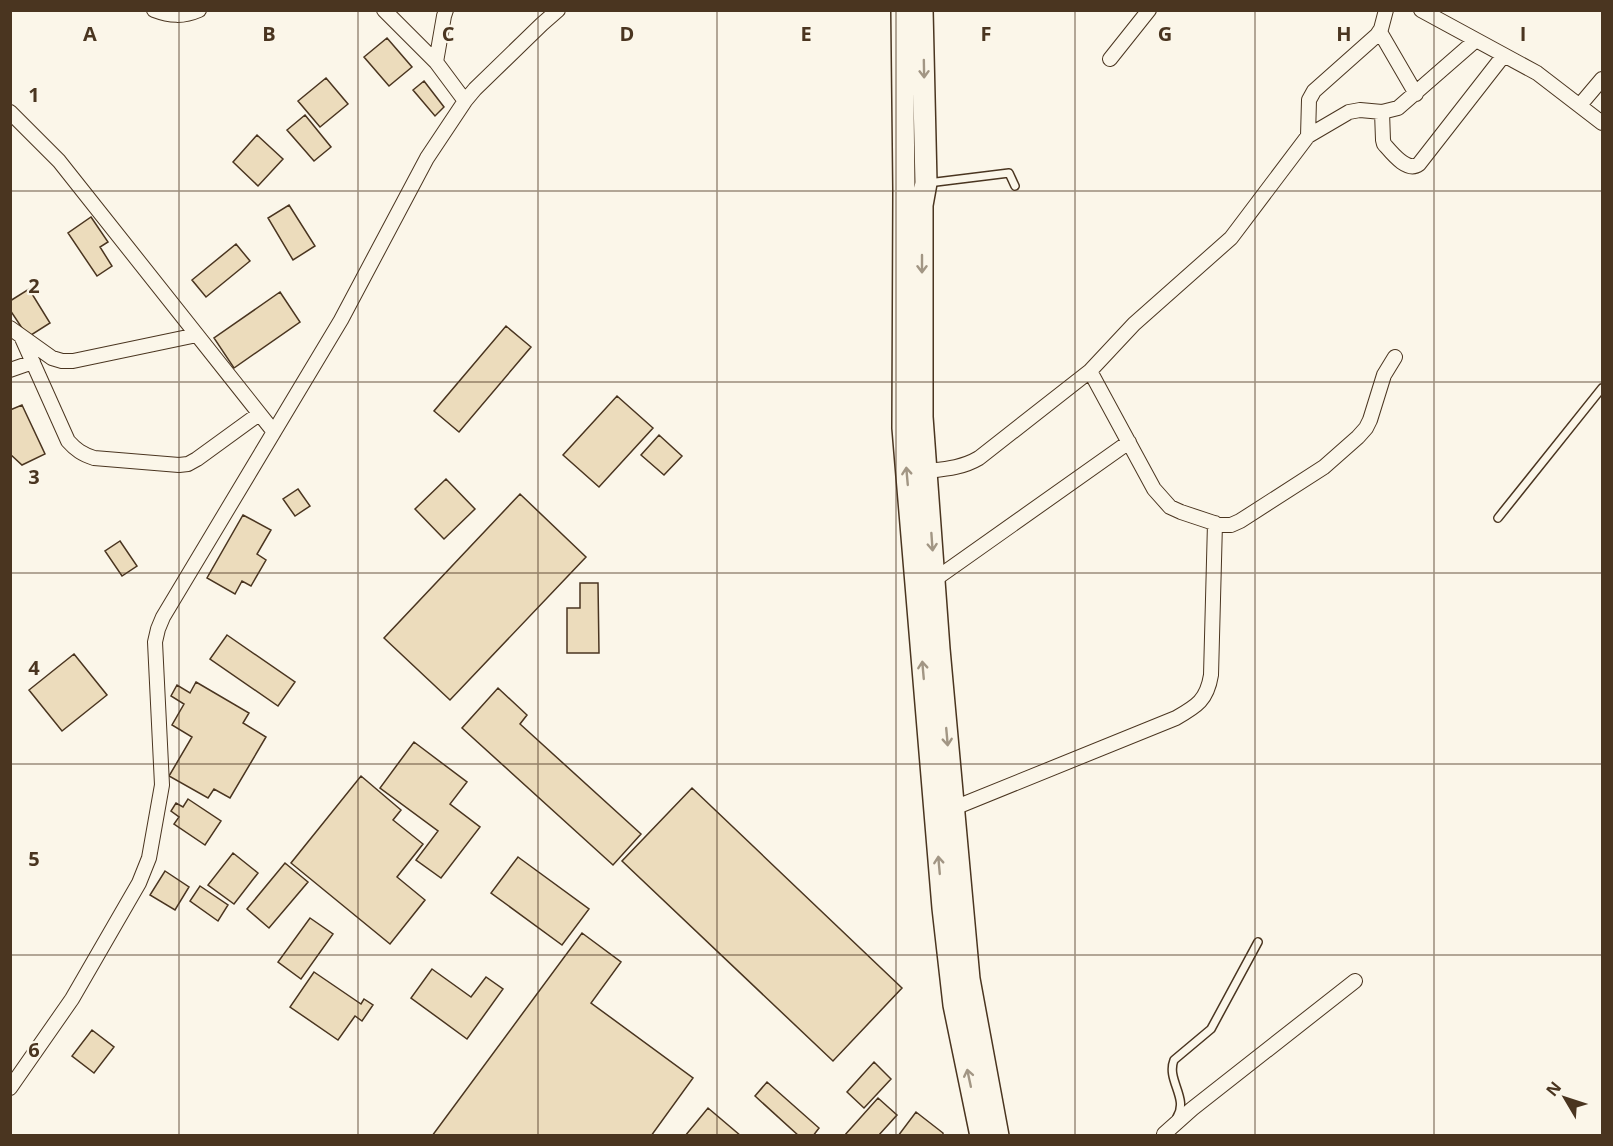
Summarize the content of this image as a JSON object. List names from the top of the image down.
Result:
{
  "north": "top left",
  "grid": {
    "columns": [
      "A",
      "B",
      "C",
      "D",
      "E",
      "F",
      "G",
      "H",
      "I"
    ],
    "rows": [
      "1",
      "2",
      "3",
      "4",
      "5",
      "6"
    ]
  }
}
